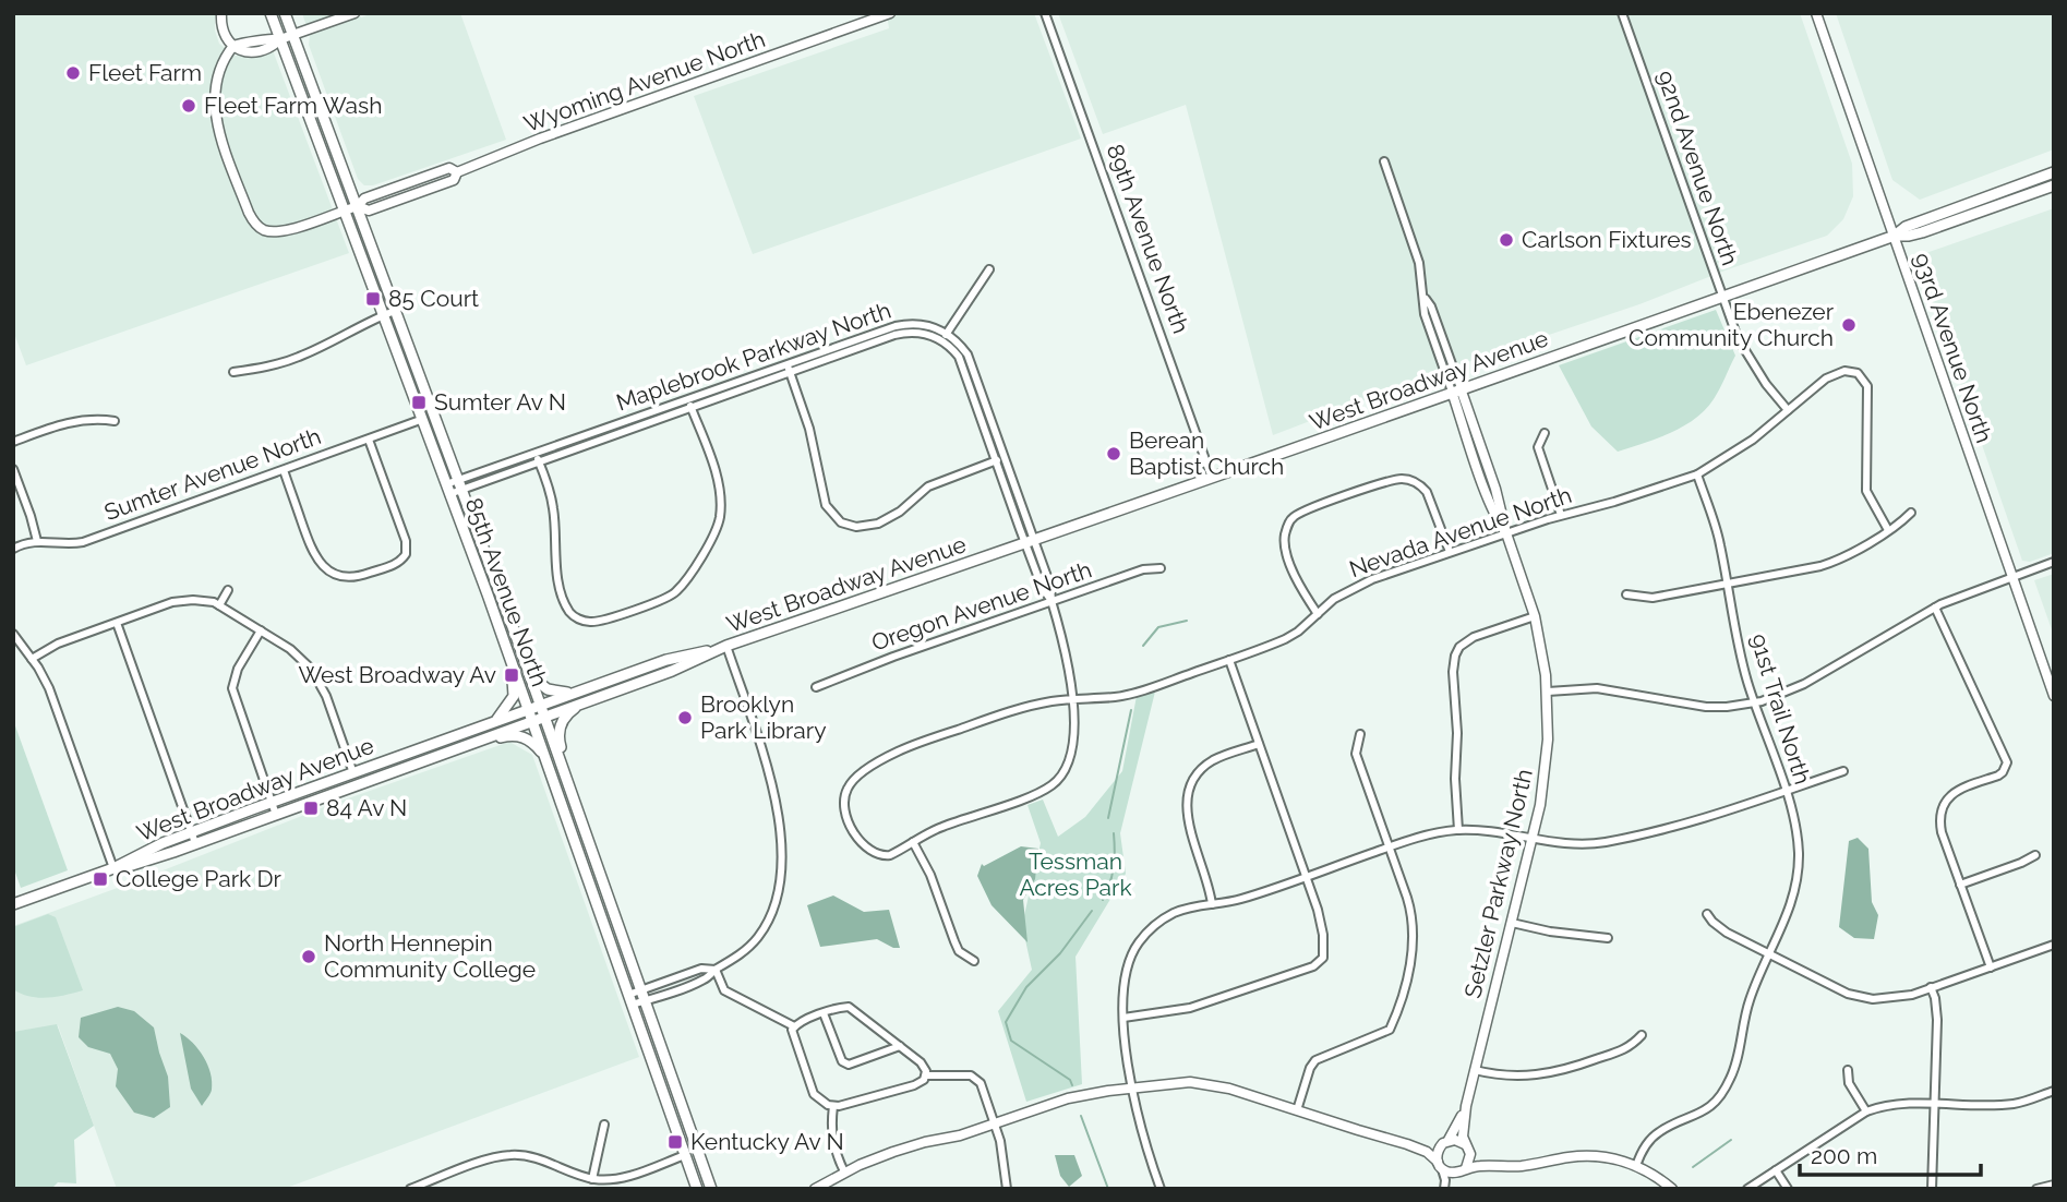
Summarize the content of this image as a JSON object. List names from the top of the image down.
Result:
{
  "streets": {
    "main road": ["West Broadway Avenue", "85th Avenue North"],
    "street": [
      "Wyoming Avenue North",
      "92nd Avenue North",
      "89th Avenue North",
      "93rd Avenue North",
      "Maplebrook Parkway North",
      "Sumter Avenue North",
      "Nevada Avenue North",
      "Oregon Avenue North",
      "91st Trail North",
      "Setzler Parkway North"
    ]
  },
  "crossings": [
    ["Wyoming Avenue North", "85th Avenue North"],
    ["92nd Avenue North", "West Broadway Avenue"],
    ["92nd Avenue North", "Nevada Avenue North"],
    ["89th Avenue North", "West Broadway Avenue"],
    ["93rd Avenue North", "West Broadway Avenue"],
    ["Maplebrook Parkway North", "85th Avenue North"],
    ["West Broadway Avenue", "85th Avenue North"],
    ["West Broadway Avenue", "Setzler Parkway North"],
    ["Sumter Avenue North", "85th Avenue North"],
    ["Nevada Avenue North", "91st Trail North"],
    ["Nevada Avenue North", "Setzler Parkway North"]
  ],
  "parks": ["Tessman Acres Park"],
  "places": {
    "other": [
      "Fleet Farm",
      "Fleet Farm Wash",
      "Carlson Fixtures",
      "Ebenezer Community Church",
      "Berean Baptist Church",
      "Brooklyn Park Library",
      "North Hennepin Community College"
    ],
    "transit": [
      "85 Court",
      "Sumter Av N",
      "West Broadway Av",
      "84 Av N",
      "College Park Dr",
      "Kentucky Av N"
    ]
  },
  "scale_bar": "200 m"
}
